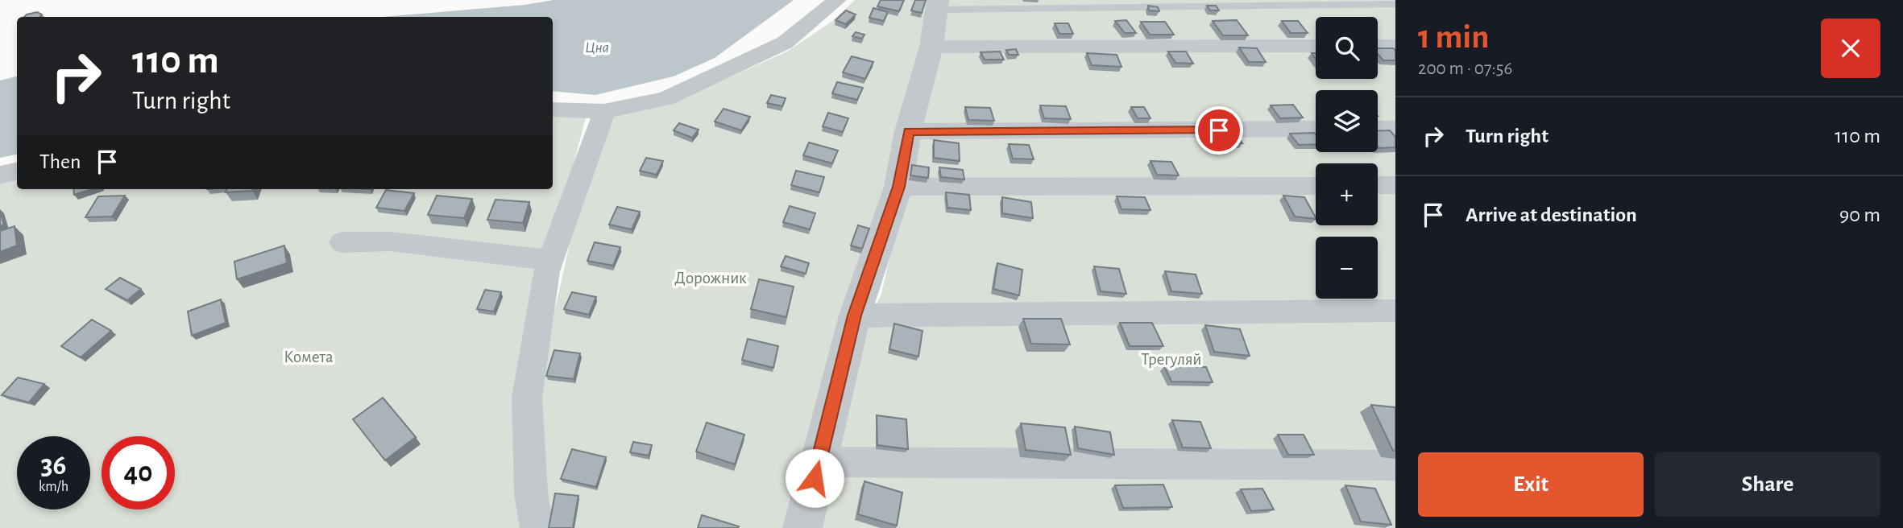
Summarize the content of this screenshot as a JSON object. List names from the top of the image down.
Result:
{
  "water": ["Цна"],
  "parks": ["Дорожник", "Комета", "Трегуляй"],
  "page": {
    "heading": ["1 min", "200 m · 07:56"],
    "map_buttons": ["+", "−"],
    "turn": ["110 m", "Turn right"],
    "list": [
      {
        "name": "Turn right",
        "value": "110 m"
      },
      {
        "name": "Arrive at destination",
        "value": "90 m"
      }
    ],
    "then": "Then",
    "speed": "36 km/h",
    "limit": "40",
    "buttons": ["Exit", "Share"]
  }
}
